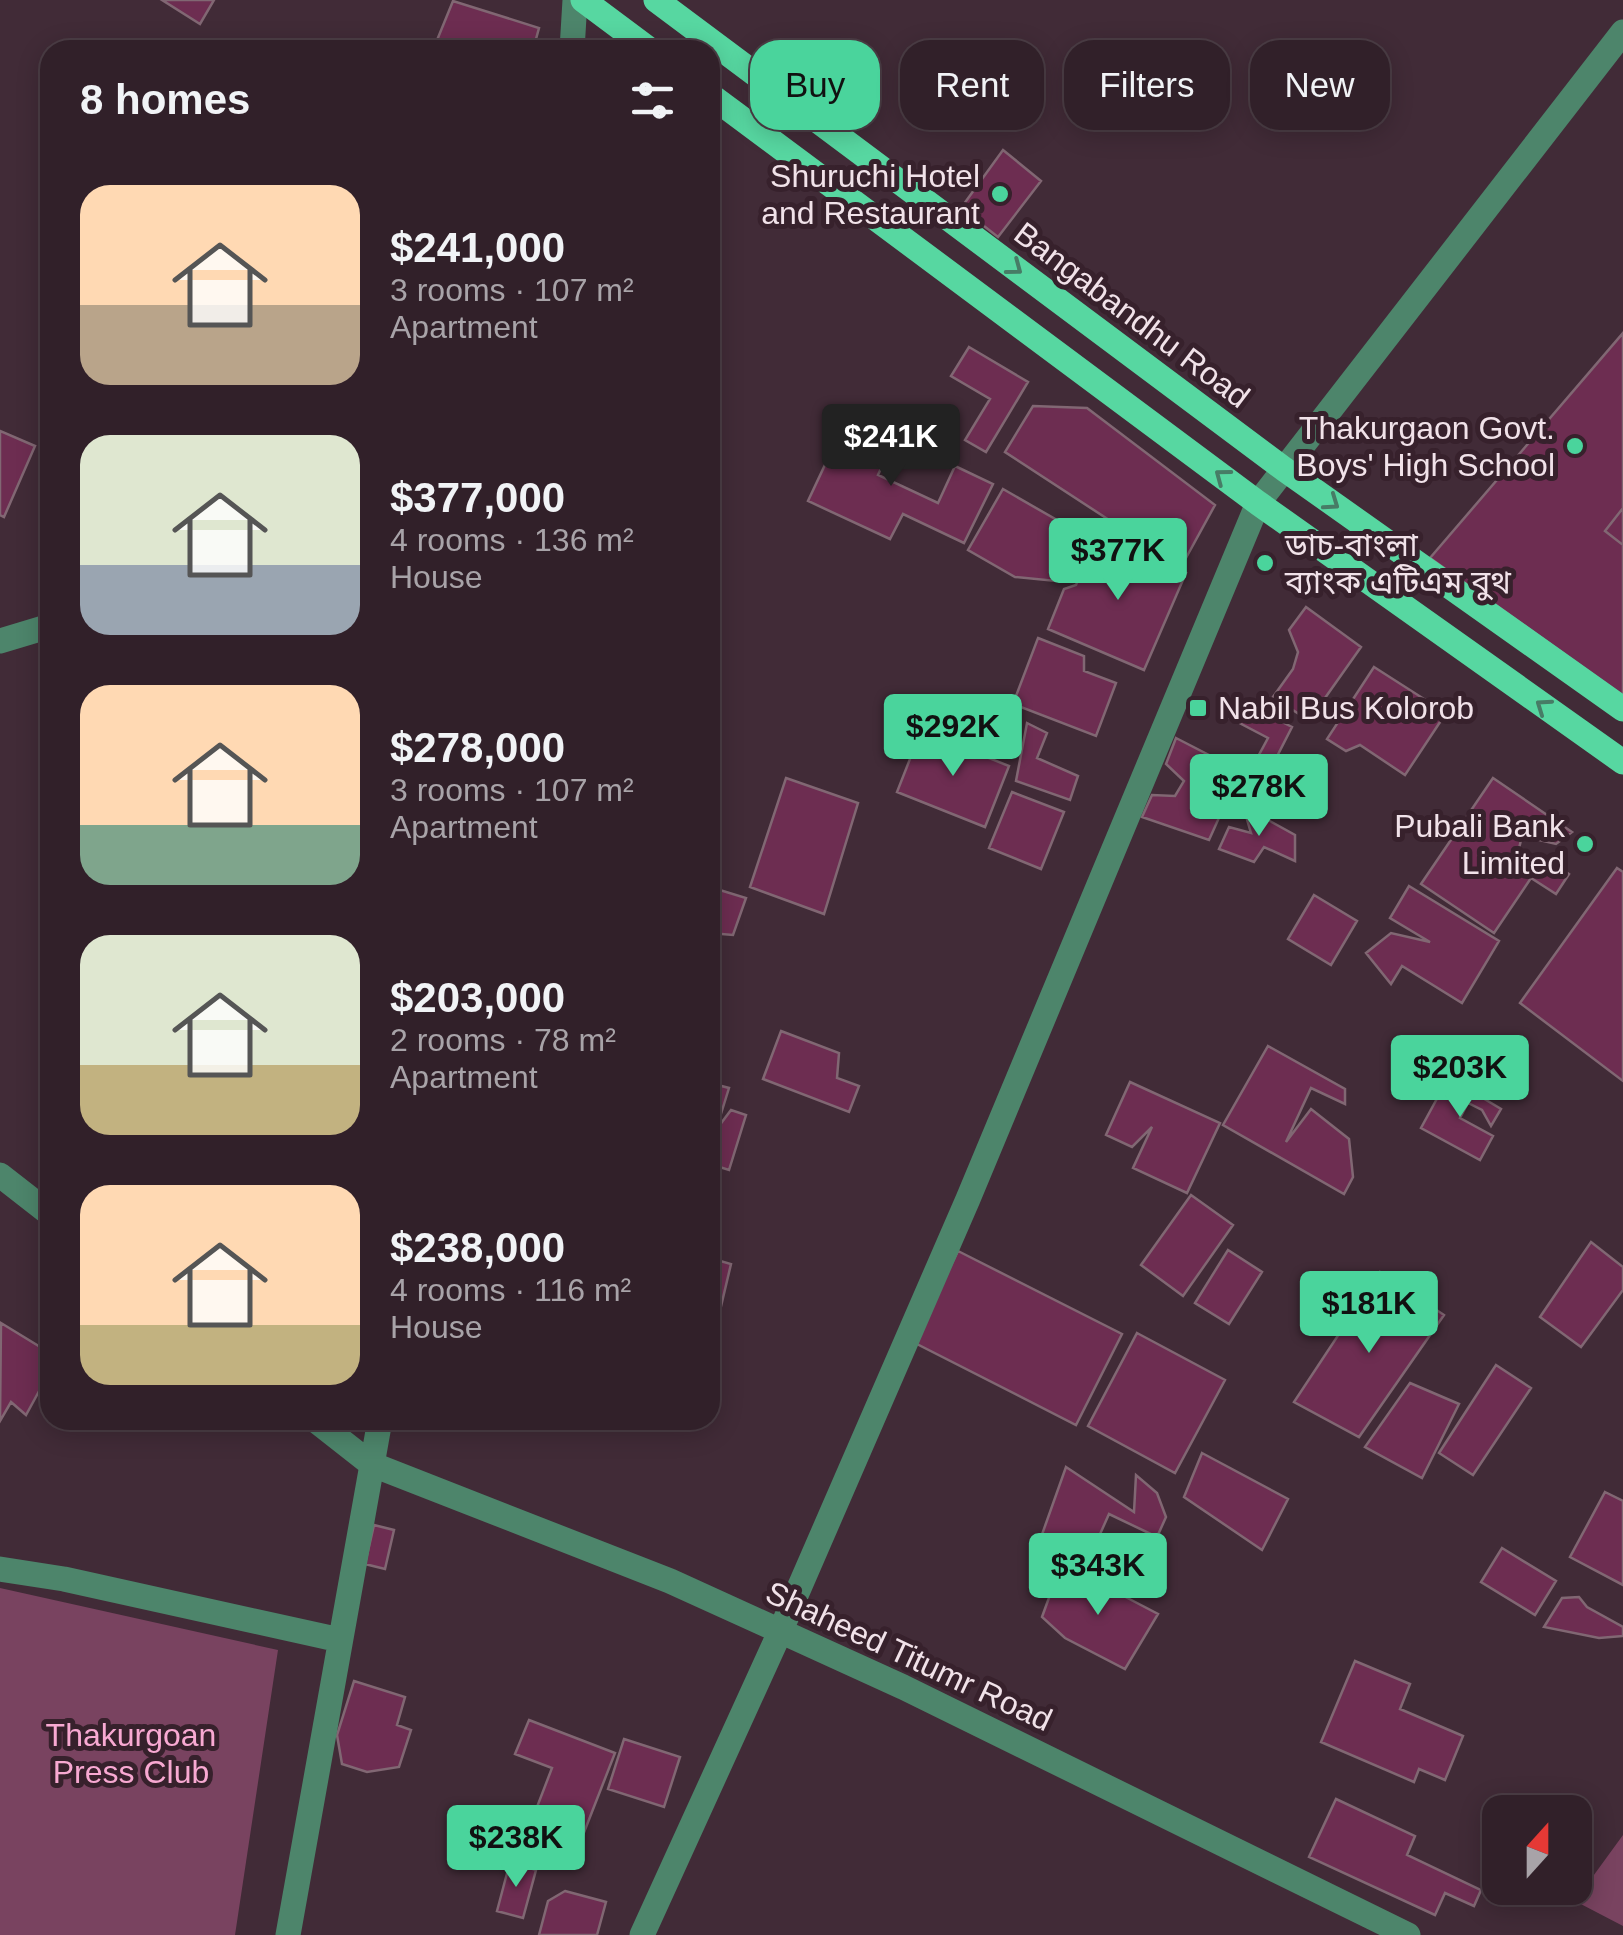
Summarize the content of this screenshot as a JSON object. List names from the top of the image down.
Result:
{
  "streets": {
    "main road": ["Bangabandhu Road"],
    "street": ["Shaheed Titumr Road"]
  },
  "parks": ["Thakurgoan Press Club"],
  "places": {
    "other": [
      "Shuruchi Hotel and Restaurant",
      "Thakurgaon Govt. Boys' High School",
      "ডাচ-বাংলা ব্যাংক এটিএম বুথ",
      "Pubali Bank Limited"
    ],
    "transit": ["Nabil Bus Kolorob"]
  },
  "north": "top",
  "page": {
    "chip": [
      "Buy",
      "Rent",
      "Filters",
      "New"
    ],
    "heading": "8 homes",
    "list": [
      {
        "name": "$241,000",
        "note": "3 rooms · 107 m² · Apartment"
      },
      {
        "name": "$377,000",
        "note": "4 rooms · 136 m² · House"
      },
      {
        "name": "$278,000",
        "note": "3 rooms · 107 m² · Apartment"
      },
      {
        "name": "$203,000",
        "note": "2 rooms · 78 m² · Apartment"
      },
      {
        "name": "$238,000",
        "note": "4 rooms · 116 m² · House"
      }
    ],
    "price": [
      "$241K",
      "$377K",
      "$292K",
      "$278K",
      "$203K",
      "$181K",
      "$343K",
      "$238K"
    ]
  }
}
